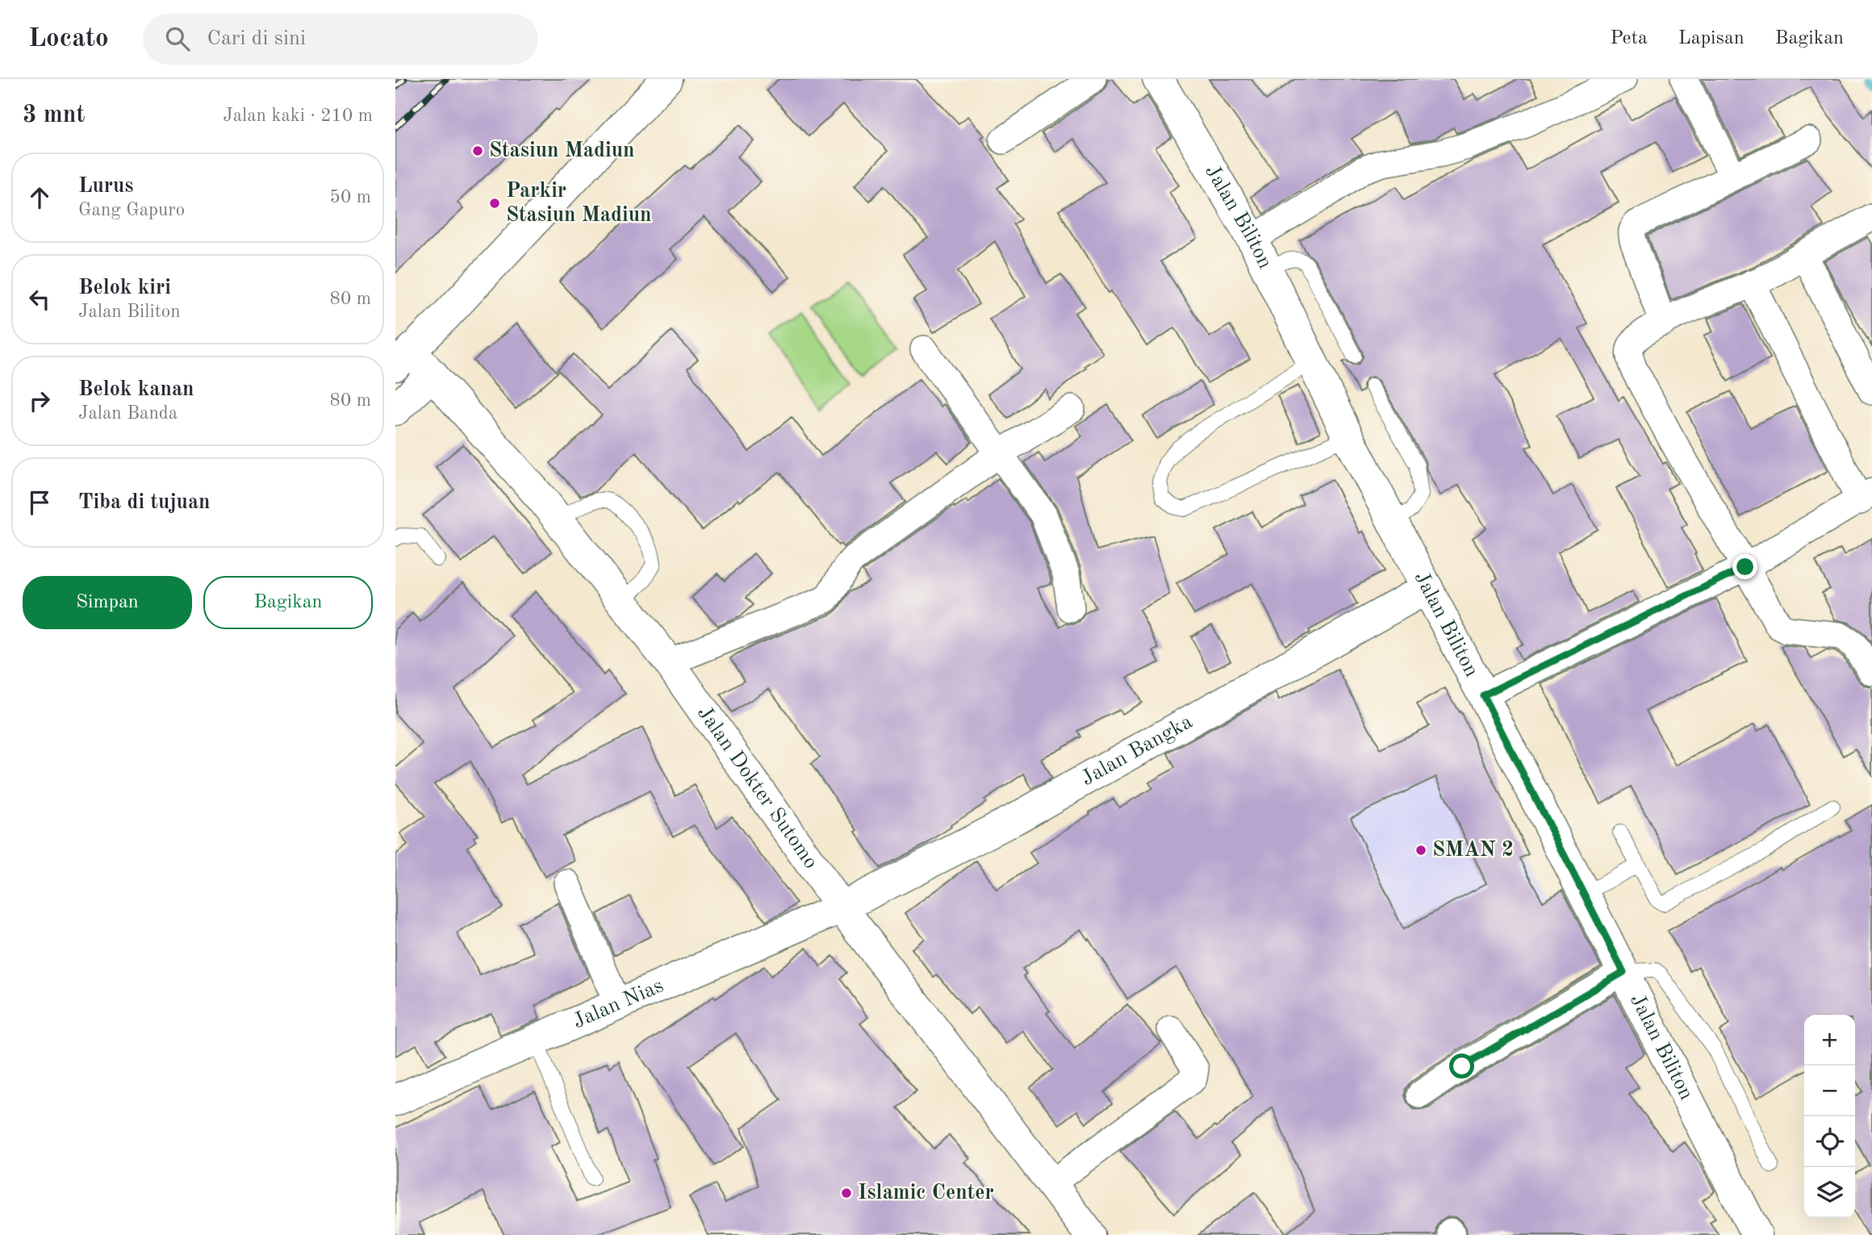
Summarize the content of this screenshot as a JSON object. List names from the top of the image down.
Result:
{
  "streets": {
    "street": [
      "Jalan Biliton",
      "Jalan Bangka",
      "Jalan Dokter Sutomo",
      "Jalan Nias"
    ]
  },
  "crossings": [
    ["Jalan Biliton", "Jalan Bangka"],
    ["Jalan Bangka", "Jalan Dokter Sutomo"],
    ["Jalan Bangka", "Jalan Nias"],
    ["Jalan Dokter Sutomo", "Jalan Nias"]
  ],
  "places": [
    "Stasiun Madiun",
    "Parkir Stasiun Madiun",
    "SMAN 2",
    "Islamic Center"
  ],
  "page": {
    "header": "Locato",
    "search": "Cari di sini",
    "nav": ["Peta", "Lapisan", "Bagikan"],
    "heading": ["3 mnt", "Jalan kaki · 210 m"],
    "list": [
      ["Lurus", "Gang Gapuro", "50 m"],
      ["Belok kiri", "Jalan Biliton", "80 m"],
      ["Belok kanan", "Jalan Banda", "80 m"],
      "Tiba di tujuan"
    ],
    "buttons": ["Simpan", "Bagikan"],
    "map_buttons": ["+", "−"]
  }
}
